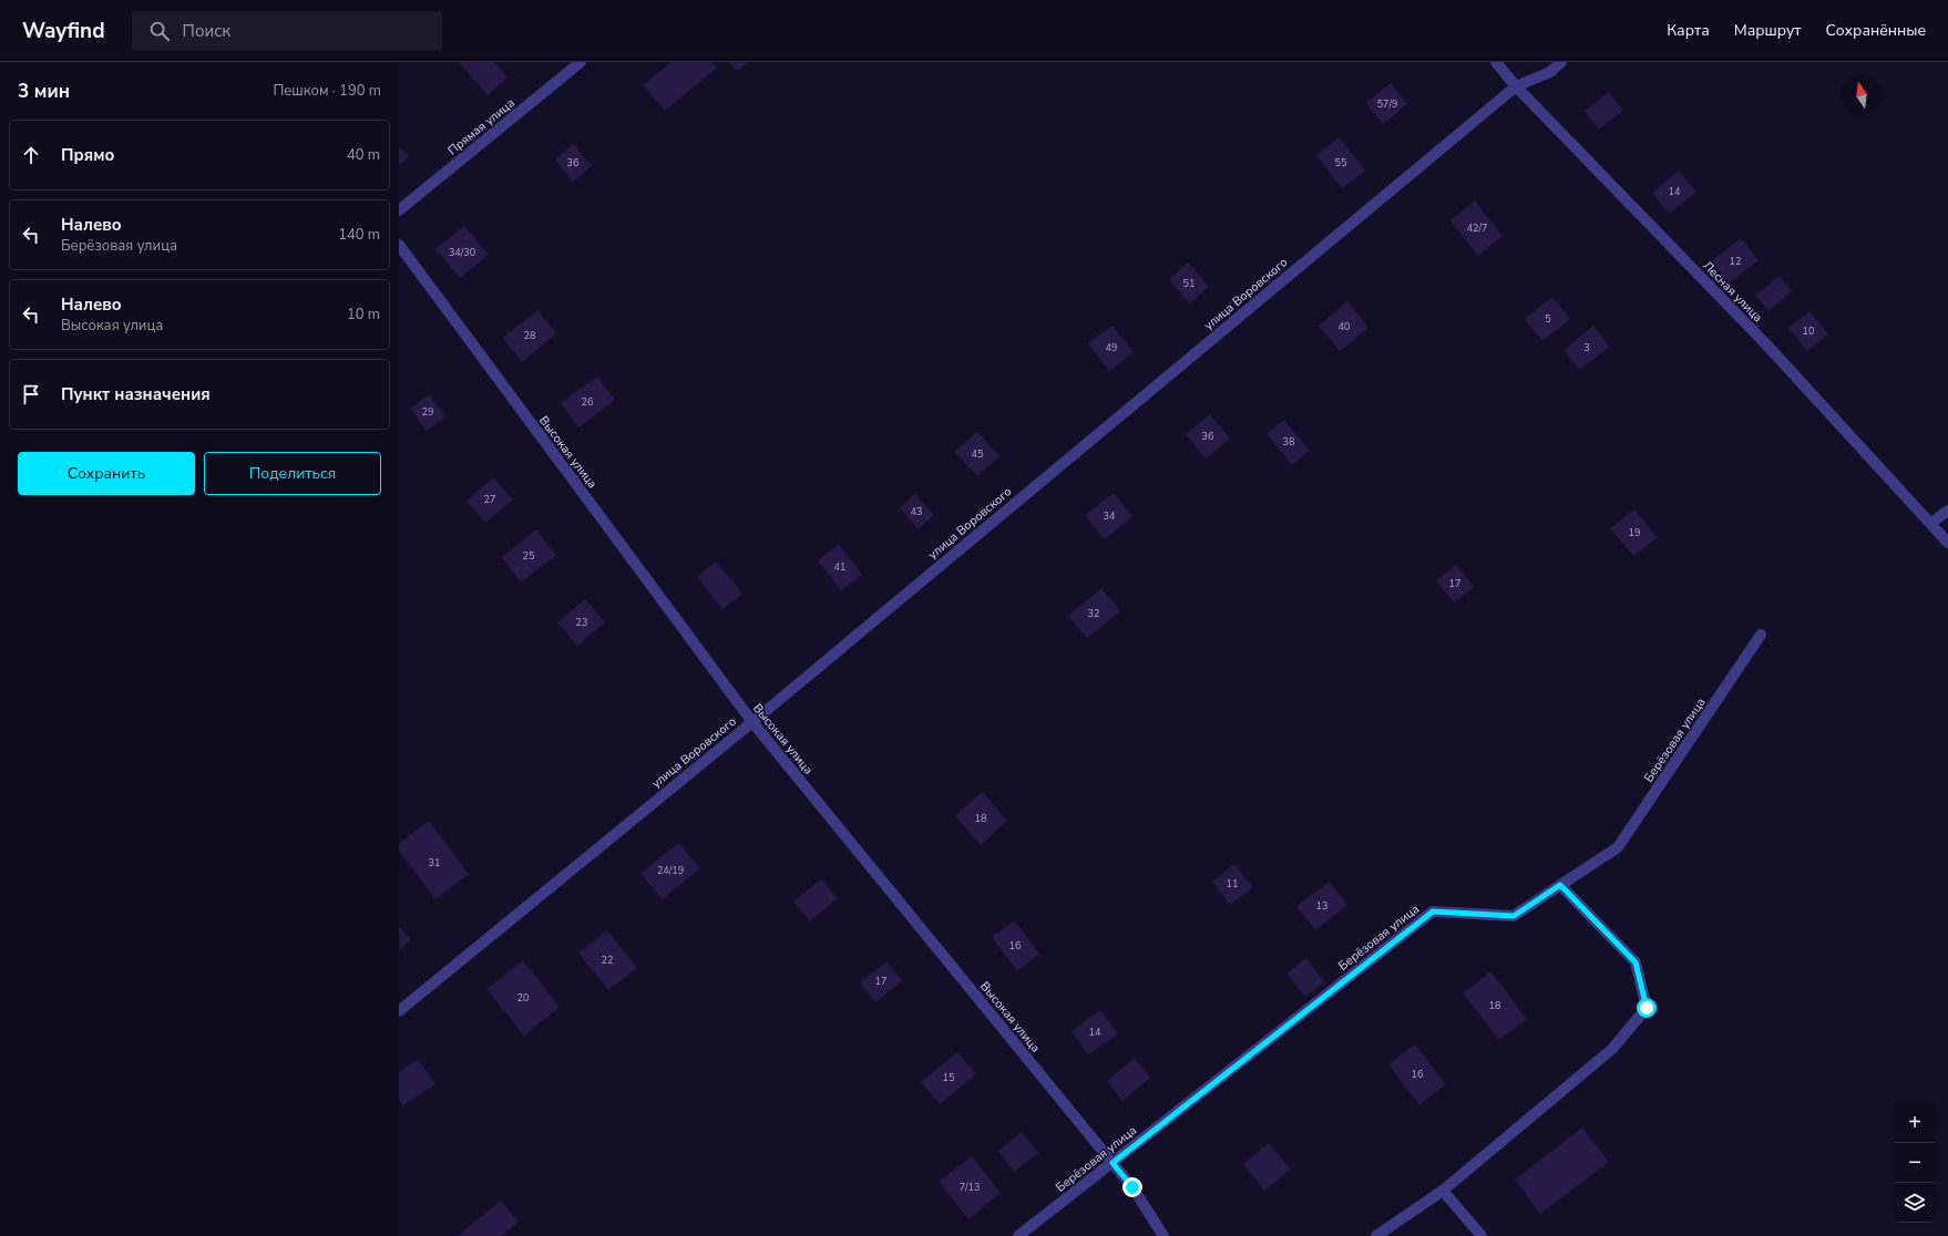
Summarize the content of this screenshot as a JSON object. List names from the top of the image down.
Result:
{
  "streets": {
    "street": [
      "Прямая улица",
      "Лесная улица",
      "улица Воровского",
      "Высокая улица",
      "Берёзовая улица"
    ]
  },
  "crossings": [
    ["Лесная улица", "улица Воровского"],
    ["улица Воровского", "Высокая улица"],
    ["Высокая улица", "Берёзовая улица"]
  ],
  "house_numbers": [
    "57/9",
    "36",
    "55",
    "14",
    "42/7",
    "34/30",
    "12",
    "51",
    "5",
    "40",
    "10",
    "28",
    "49",
    "3",
    "26",
    "29",
    "36",
    "38",
    "45",
    "27",
    "43",
    "34",
    "19",
    "25",
    "41",
    "17",
    "32",
    "23",
    "18",
    "31",
    "24/19",
    "11",
    "13",
    "16",
    "22",
    "17",
    "20",
    "18",
    "14",
    "16",
    "15",
    "7/13"
  ],
  "north": "top",
  "page": {
    "header": "Wayfind",
    "search": "Поиск",
    "nav": ["Карта", "Маршрут", "Сохранённые"],
    "heading": ["3 мин", "Пешком · 190 m"],
    "list": [
      ["Прямо", "40 m"],
      ["Налево", "Берёзовая улица", "140 m"],
      ["Налево", "Высокая улица", "10 m"],
      "Пункт назначения"
    ],
    "buttons": ["Сохранить", "Поделиться"],
    "map_buttons": ["+", "−"]
  }
}
